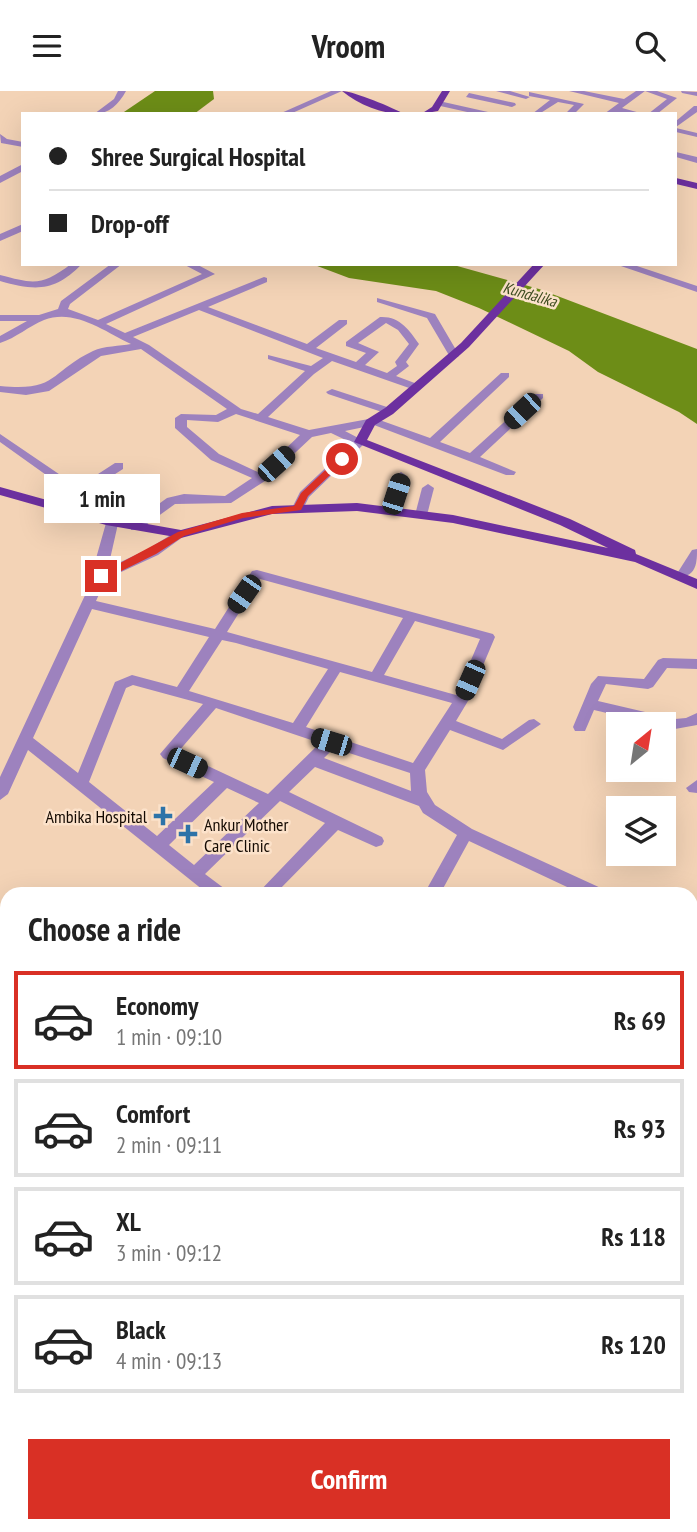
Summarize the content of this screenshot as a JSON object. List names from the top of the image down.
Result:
{
  "water": ["Kundalika"],
  "places": {
    "health": ["Ambika Hospital", "Ankur Mother Care Clinic"]
  },
  "north": "top right",
  "page": {
    "header": "Vroom",
    "banner": ["Shree Surgical Hospital", "Drop-off"],
    "bubble": "1 min",
    "heading": "Choose a ride",
    "list": [
      {
        "name": "Economy",
        "note": "1 min · 09:10",
        "value": "Rs 69"
      },
      {
        "name": "Comfort",
        "note": "2 min · 09:11",
        "value": "Rs 93"
      },
      {
        "name": "XL",
        "note": "3 min · 09:12",
        "value": "Rs 118"
      },
      {
        "name": "Black",
        "note": "4 min · 09:13",
        "value": "Rs 120"
      }
    ],
    "buttons": "Confirm"
  }
}
